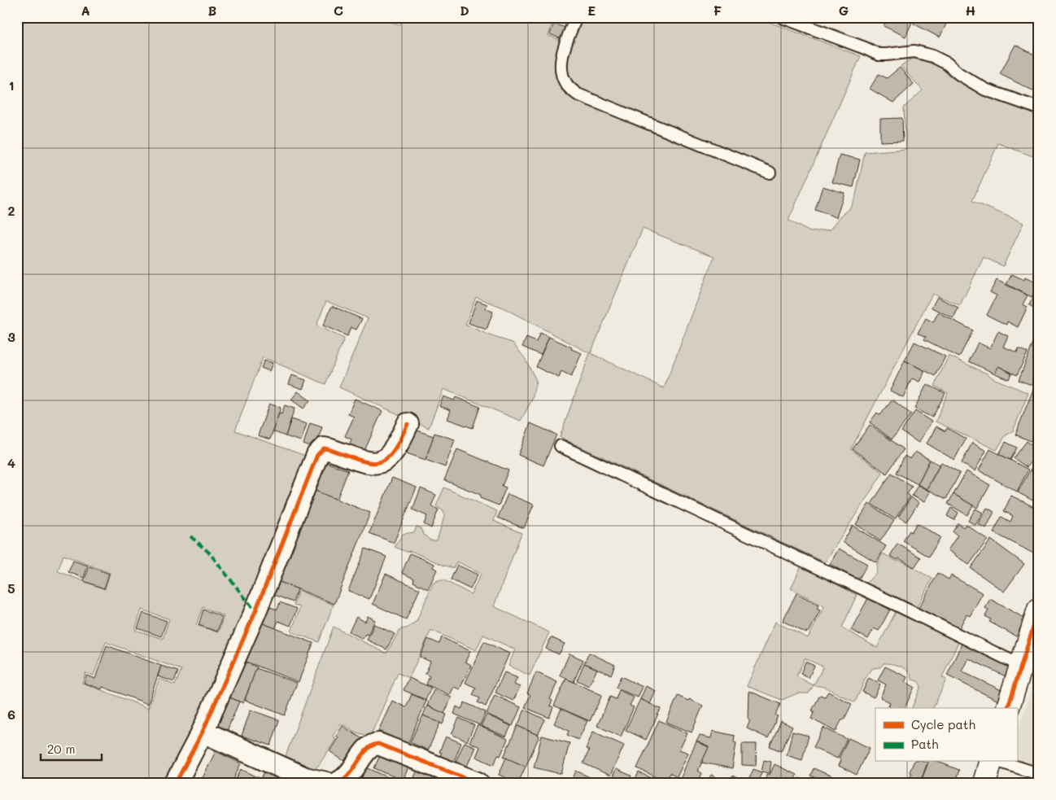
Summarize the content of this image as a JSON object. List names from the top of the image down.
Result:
{
  "legend": ["Cycle path", "Path"],
  "scale_bar": "20 m",
  "grid": {
    "columns": [
      "A",
      "B",
      "C",
      "D",
      "E",
      "F",
      "G",
      "H"
    ],
    "rows": [
      "1",
      "2",
      "3",
      "4",
      "5",
      "6"
    ]
  }
}
